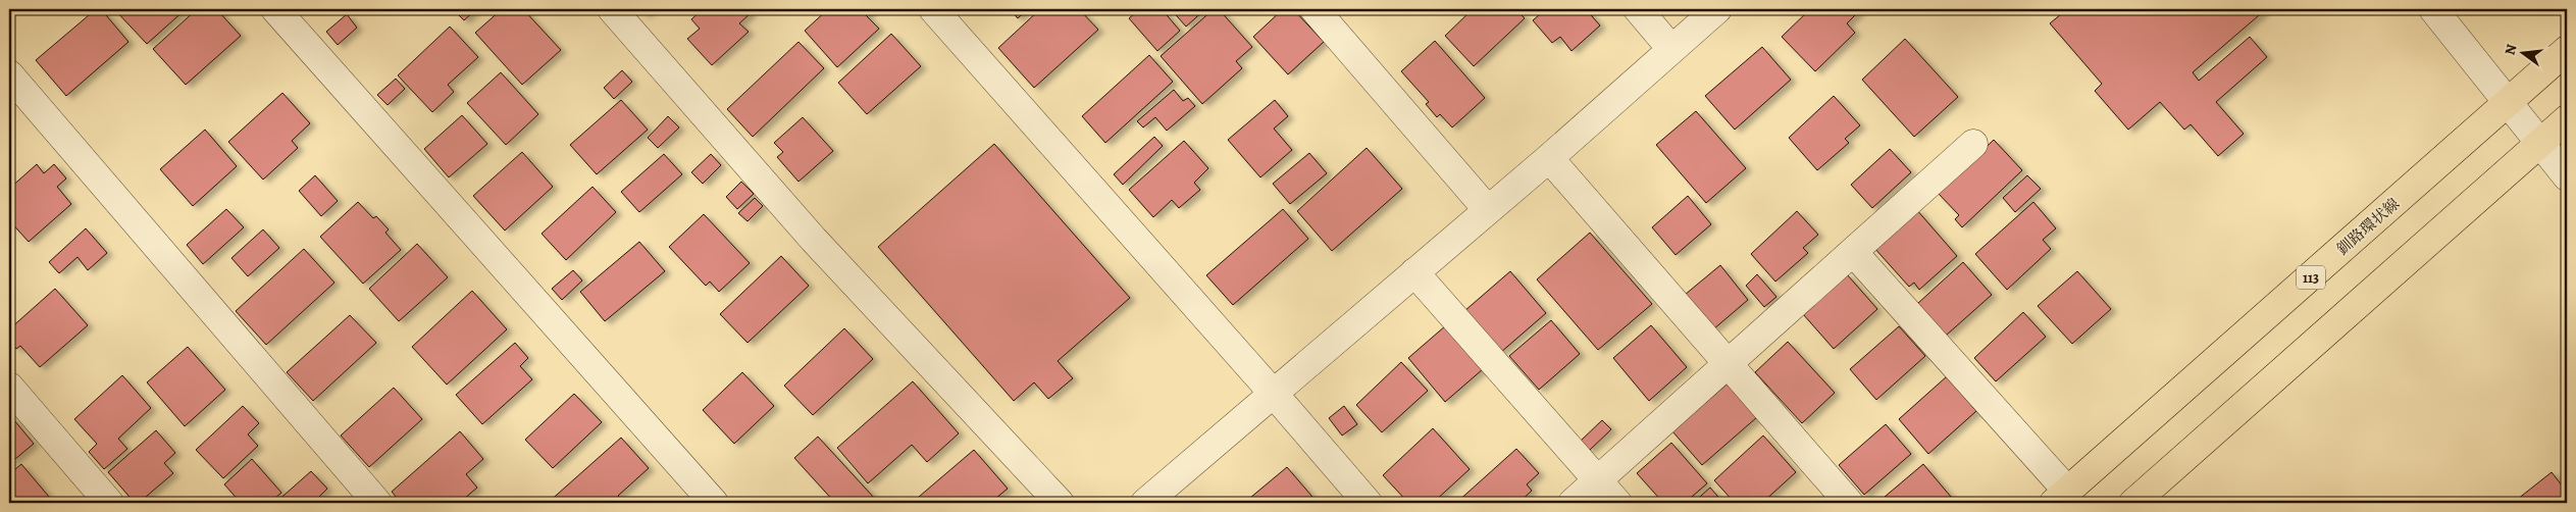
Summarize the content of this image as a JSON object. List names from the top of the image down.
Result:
{
  "streets": {
    "main road": ["釧路環状線", "113"]
  },
  "north": "left"
}
